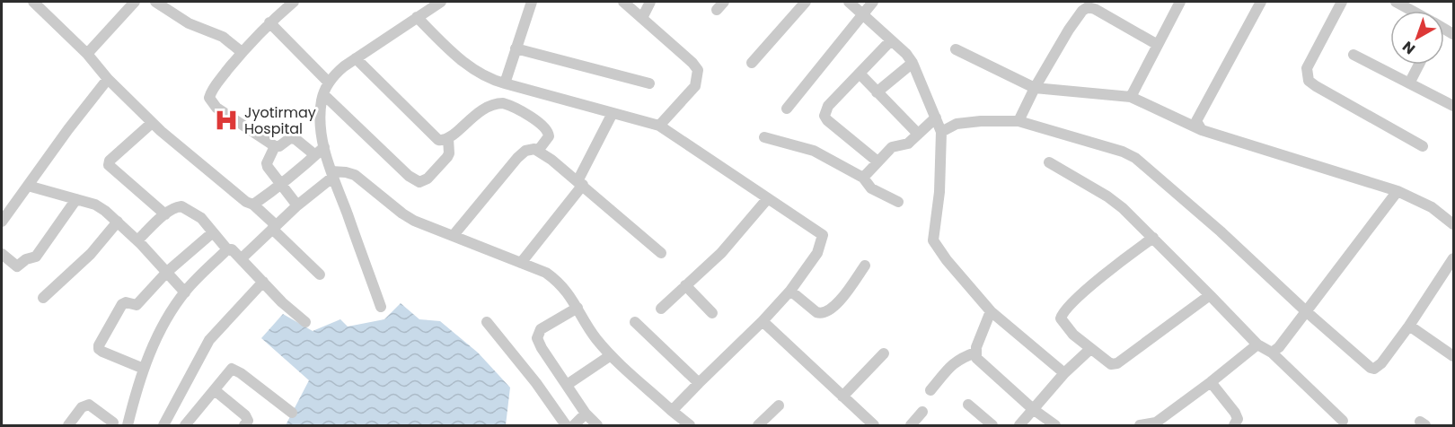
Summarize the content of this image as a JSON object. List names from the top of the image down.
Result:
{
  "places": {
    "hospital": ["Jyotirmay Hospital"]
  },
  "north": "bottom left"
}
